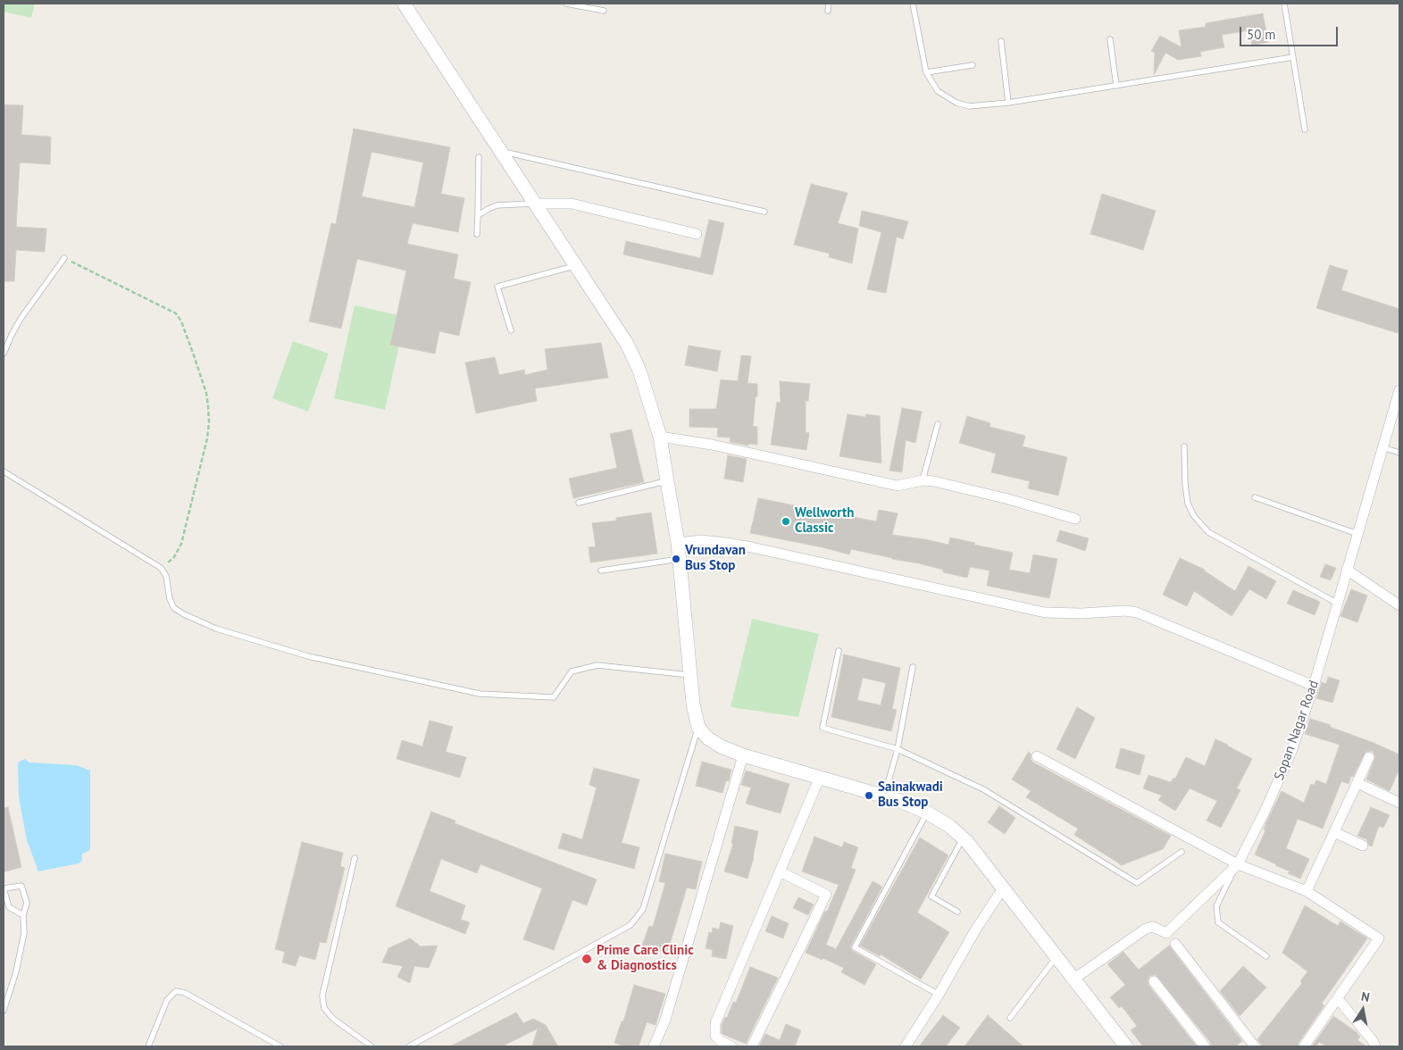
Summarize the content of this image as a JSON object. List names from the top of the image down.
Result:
{
  "streets": {
    "street": ["Sopan Nagar Road"]
  },
  "places": [
    "Wellworth Classic",
    "Vrundavan Bus Stop",
    "Sainakwadi Bus Stop",
    "Prime Care Clinic & Diagnostics"
  ],
  "scale_bar": "50 m",
  "north": "top"
}
